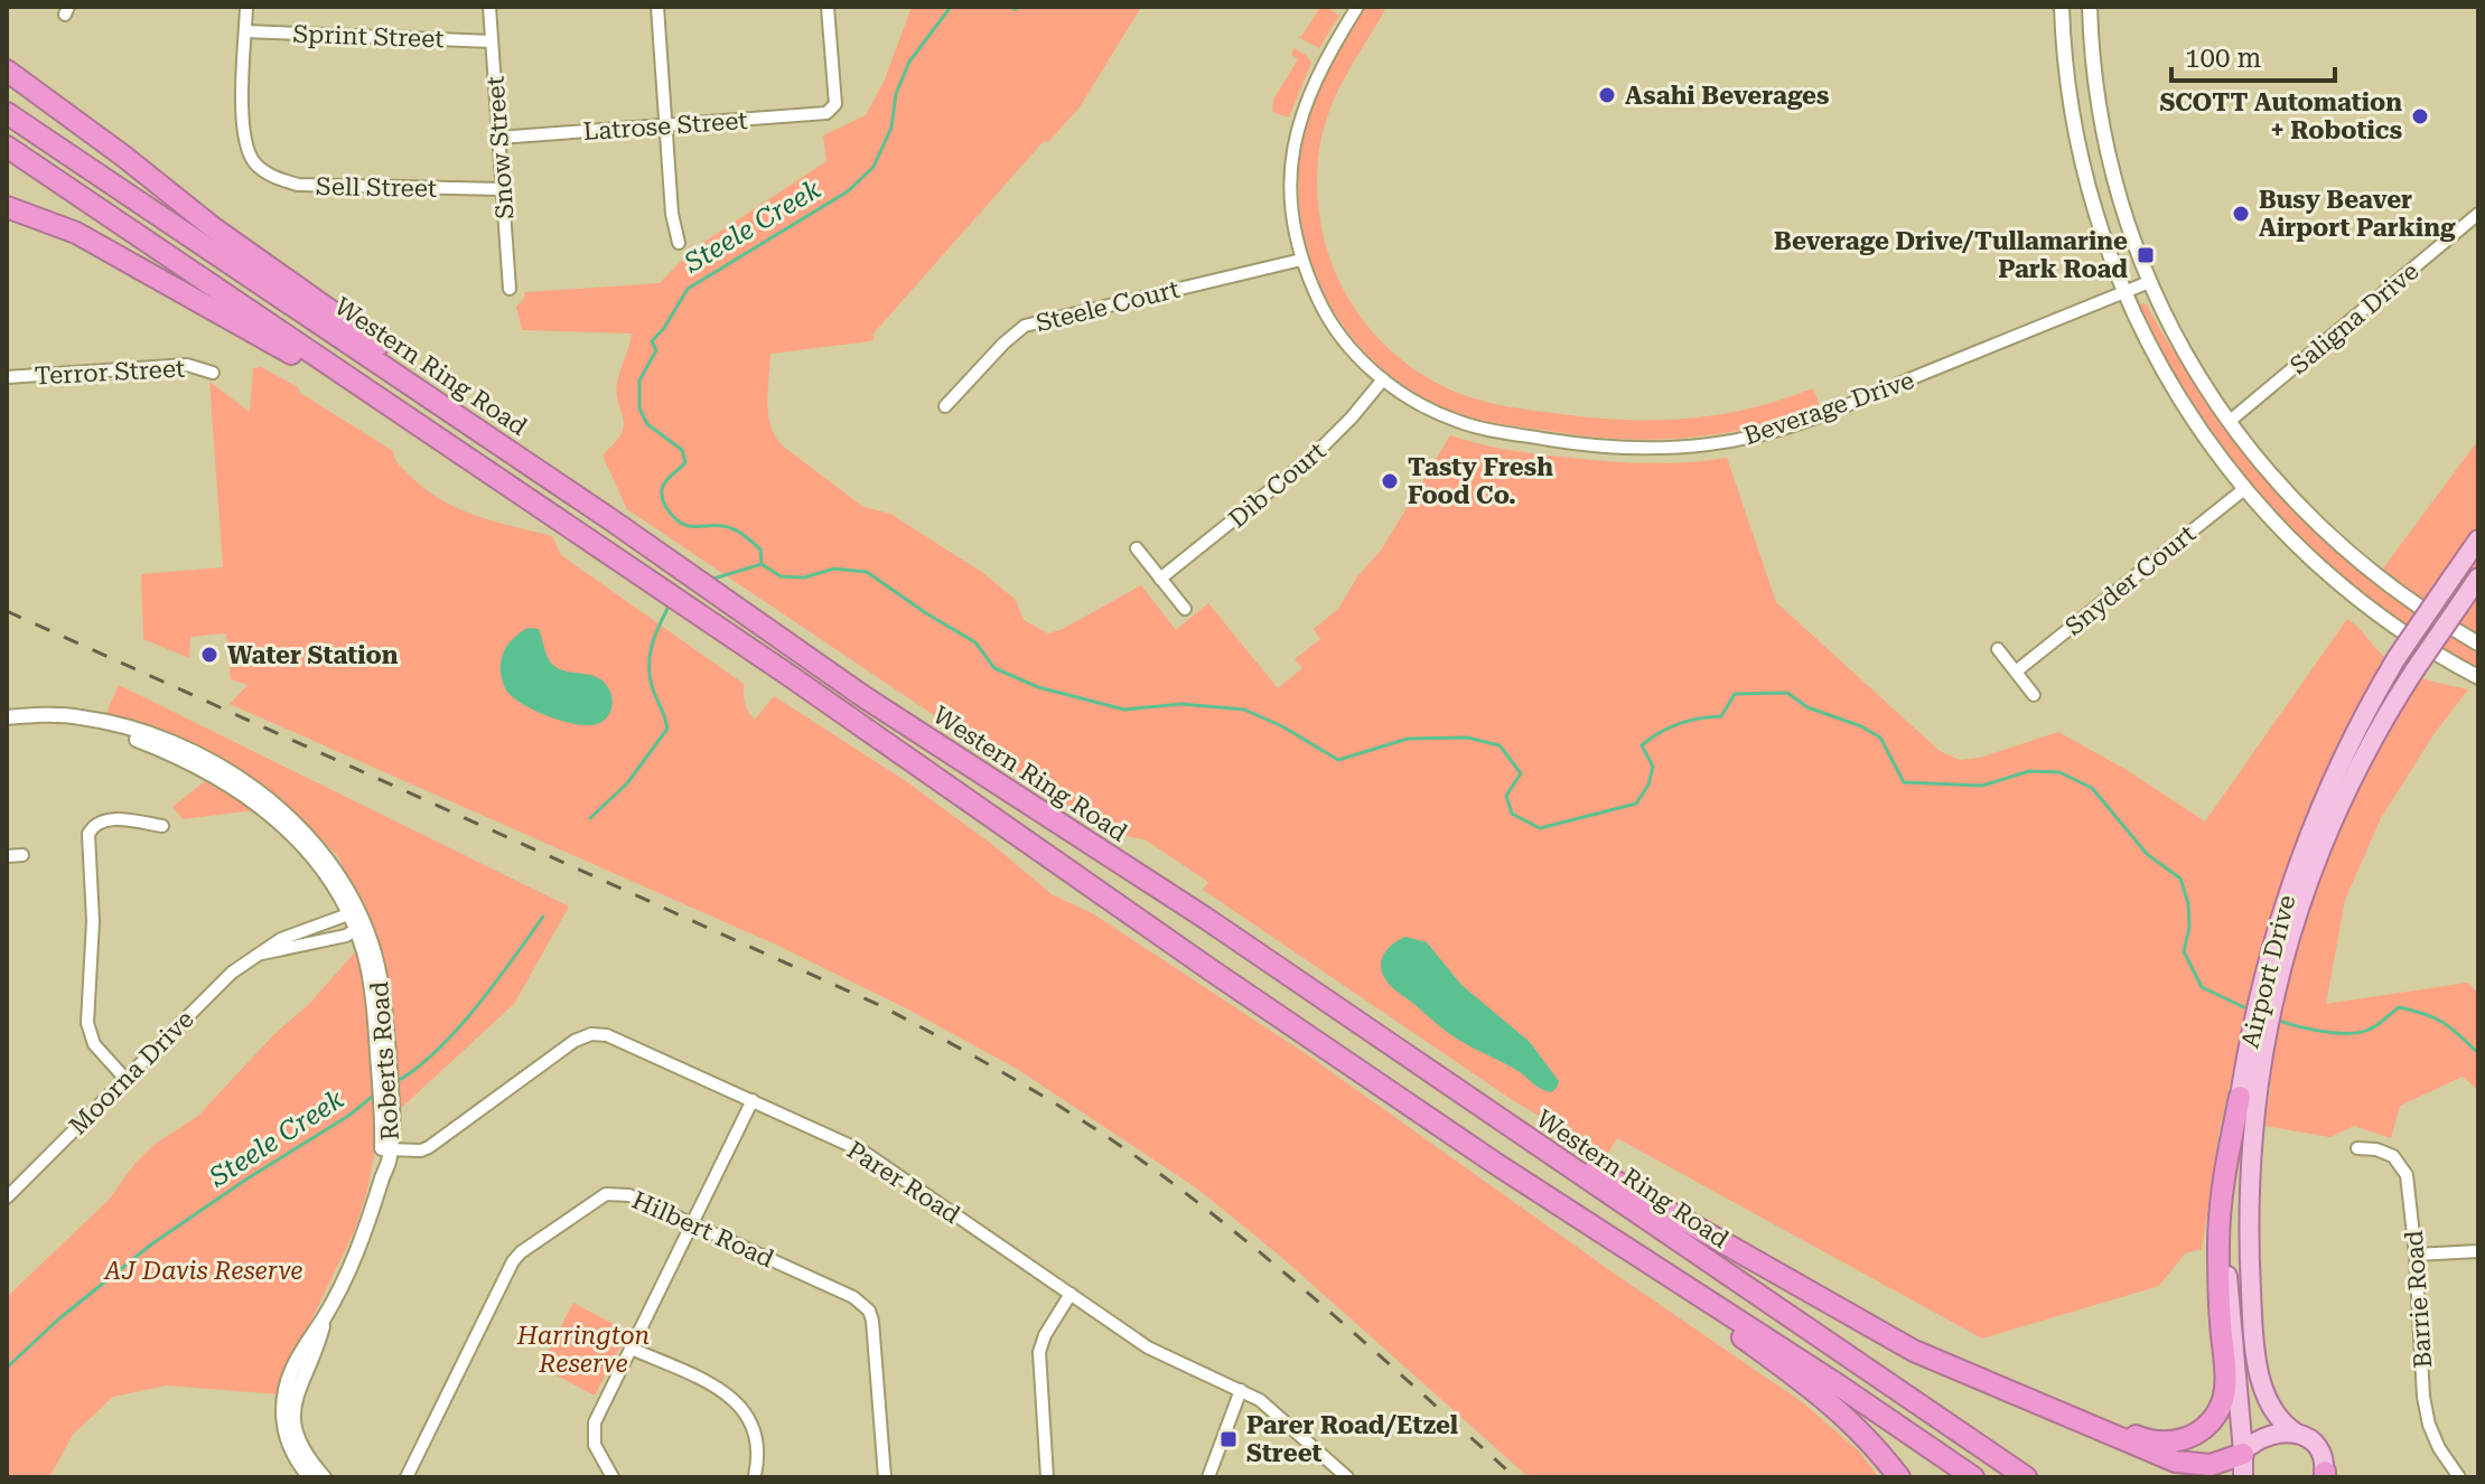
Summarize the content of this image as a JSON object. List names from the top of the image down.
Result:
{
  "streets": {
    "highway": ["Western Ring Road"],
    "main road": ["Airport Drive"],
    "street": [
      "Sprint Street",
      "Latrose Street",
      "Snow Street",
      "Sell Street",
      "Steele Court",
      "Saligna Drive",
      "Terror Street",
      "Beverage Drive",
      "Dib Court",
      "Snyder Court",
      "Roberts Road",
      "Moorna Drive",
      "Parer Road",
      "Hilbert Road",
      "Barrie Road"
    ]
  },
  "crossings": [
    ["Sprint Street", "Snow Street"],
    ["Sprint Street", "Sell Street"],
    ["Latrose Street", "Snow Street"],
    ["Snow Street", "Sell Street"],
    ["Steele Court", "Beverage Drive"],
    ["Beverage Drive", "Dib Court"],
    ["Roberts Road", "Moorna Drive"],
    ["Roberts Road", "Parer Road"]
  ],
  "water": ["Steele Creek"],
  "parks": ["AJ Davis Reserve", "Harrington Reserve"],
  "places": {
    "other": [
      "Asahi Beverages",
      "SCOTT Automation + Robotics",
      "Busy Beaver Airport Parking",
      "Tasty Fresh Food Co.",
      "Water Station"
    ],
    "transit": ["Beverage Drive/Tullamarine Park Road", "Parer Road/Etzel Street"]
  },
  "scale_bar": "100 m"
}
